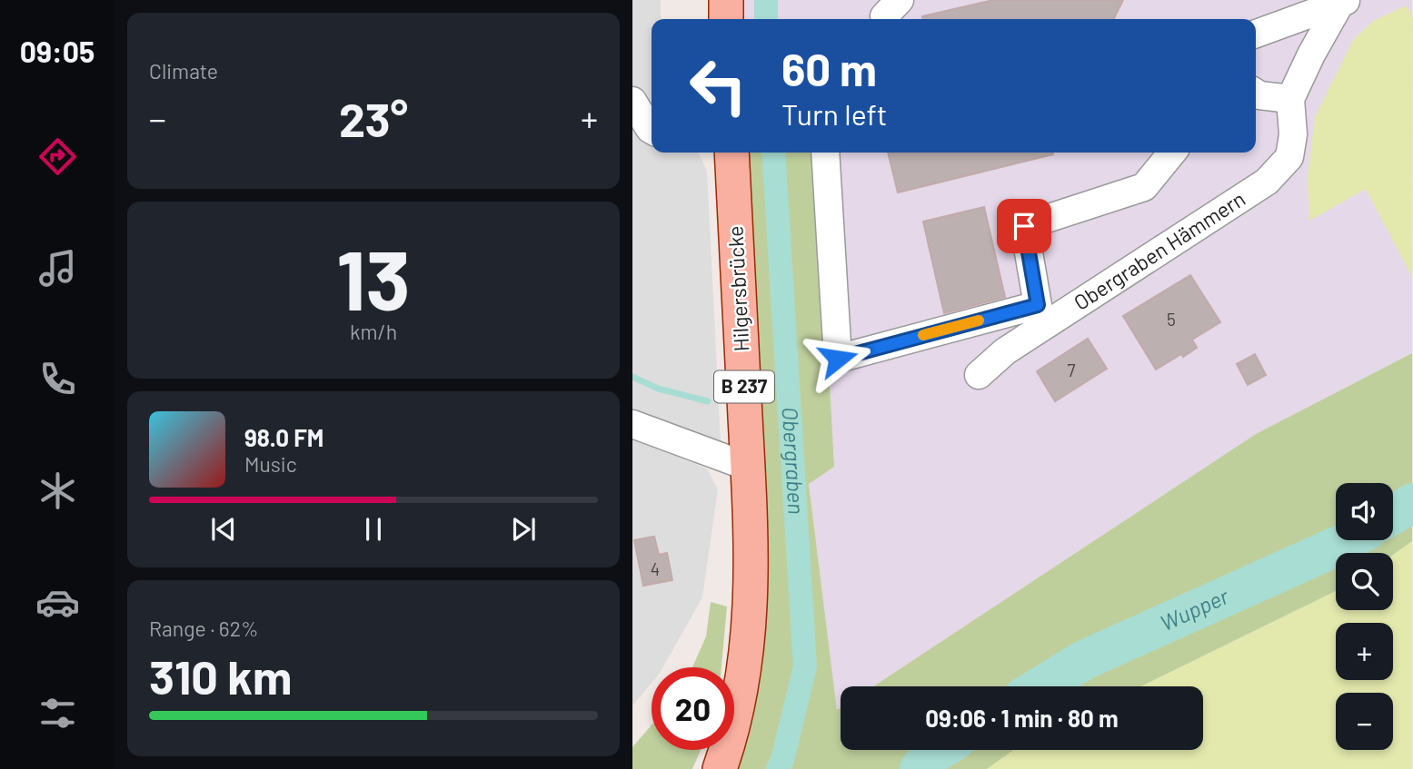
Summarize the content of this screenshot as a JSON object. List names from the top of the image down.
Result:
{
  "streets": {
    "main road": ["Hilgersbrücke", "B 237"],
    "street": ["Obergraben Hämmern"]
  },
  "water": ["Obergraben", "Wupper"],
  "house_numbers": ["5", "7", "4"],
  "page": {
    "tabs": "09:05",
    "tile": [
      "Climate",
      ["13", "km/h"],
      ["Range · 62%", "310 km"]
    ],
    "turn": ["60 m", "Turn left"],
    "heat": ["−", "23°", "+"],
    "song": ["98.0 FM", "Music"],
    "map_buttons": ["+", "−"],
    "limit": "20",
    "trip": "09:06 · 1 min · 80 m"
  }
}
